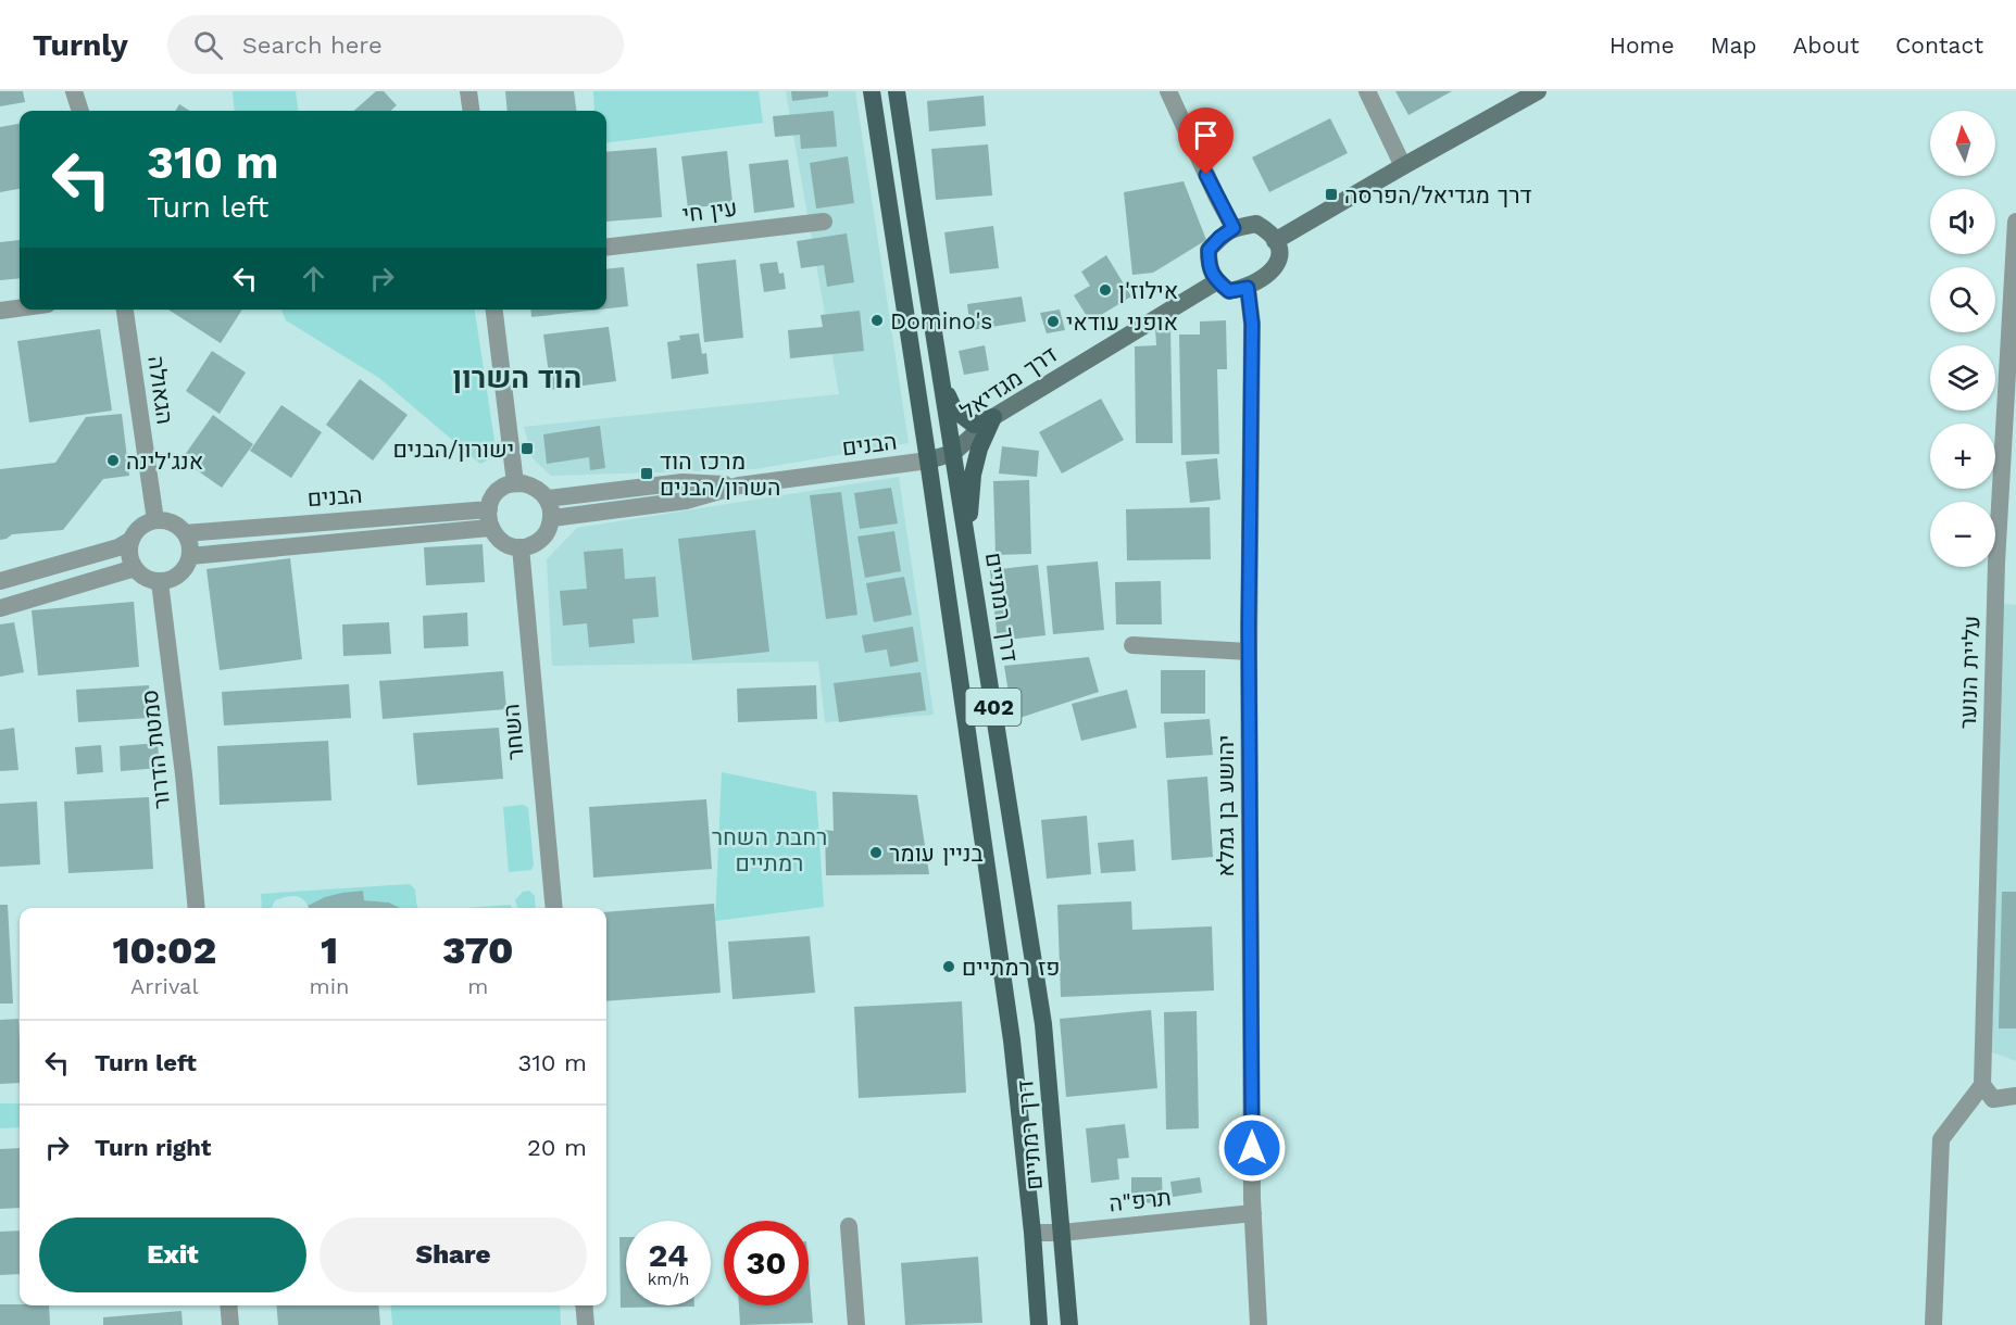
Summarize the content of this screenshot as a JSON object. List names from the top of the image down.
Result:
{
  "streets": {
    "main road": ["דרך מגדיאל", "דרך רמתיים", "402"],
    "street": [
      "עין חי",
      "הגאולה",
      "הבנים",
      "עליית הנוער",
      "השחר",
      "סמטת הדרור",
      "יהושע בן גמלא",
      "תרפ\"ה"
    ]
  },
  "crossings": [
    ["דרך מגדיאל", "הבנים"],
    ["דרך מגדיאל", "דרך רמתיים"],
    ["דרך מגדיאל", "יהושע בן גמלא"],
    ["הגאולה", "הבנים"],
    ["הגאולה", "סמטת הדרור"],
    ["הבנים", "דרך רמתיים"],
    ["הבנים", "השחר"],
    ["הבנים", "סמטת הדרור"],
    ["דרך רמתיים", "תרפ\"ה"],
    ["יהושע בן גמלא", "תרפ\"ה"]
  ],
  "districts": ["הוד השרון"],
  "parks": ["רחבת השחר רמתיים"],
  "places": {
    "transit": ["דרך מגדיאל/הפרסה", "ישורון/הבנים", "מרכז הוד השרון/הבנים"],
    "other": [
      "אילוז'ן",
      "Domino's",
      "אופני עודאי",
      "אנג'לינה",
      "בניין עומר",
      "פז רמתיים"
    ]
  },
  "north": "top",
  "page": {
    "header": "Turnly",
    "search": "Search here",
    "nav": [
      "Home",
      "Map",
      "About",
      "Contact"
    ],
    "map_buttons": ["+", "−"],
    "turn": ["310 m", "Turn left"],
    "eta": [
      "10:02",
      "Arrival",
      "1",
      "min",
      "370",
      "m"
    ],
    "list": [
      {
        "name": "Turn left",
        "value": "310 m"
      },
      {
        "name": "Turn right",
        "value": "20 m"
      }
    ],
    "buttons": ["Exit", "Share"],
    "speed": "24 km/h",
    "limit": "30"
  }
}
